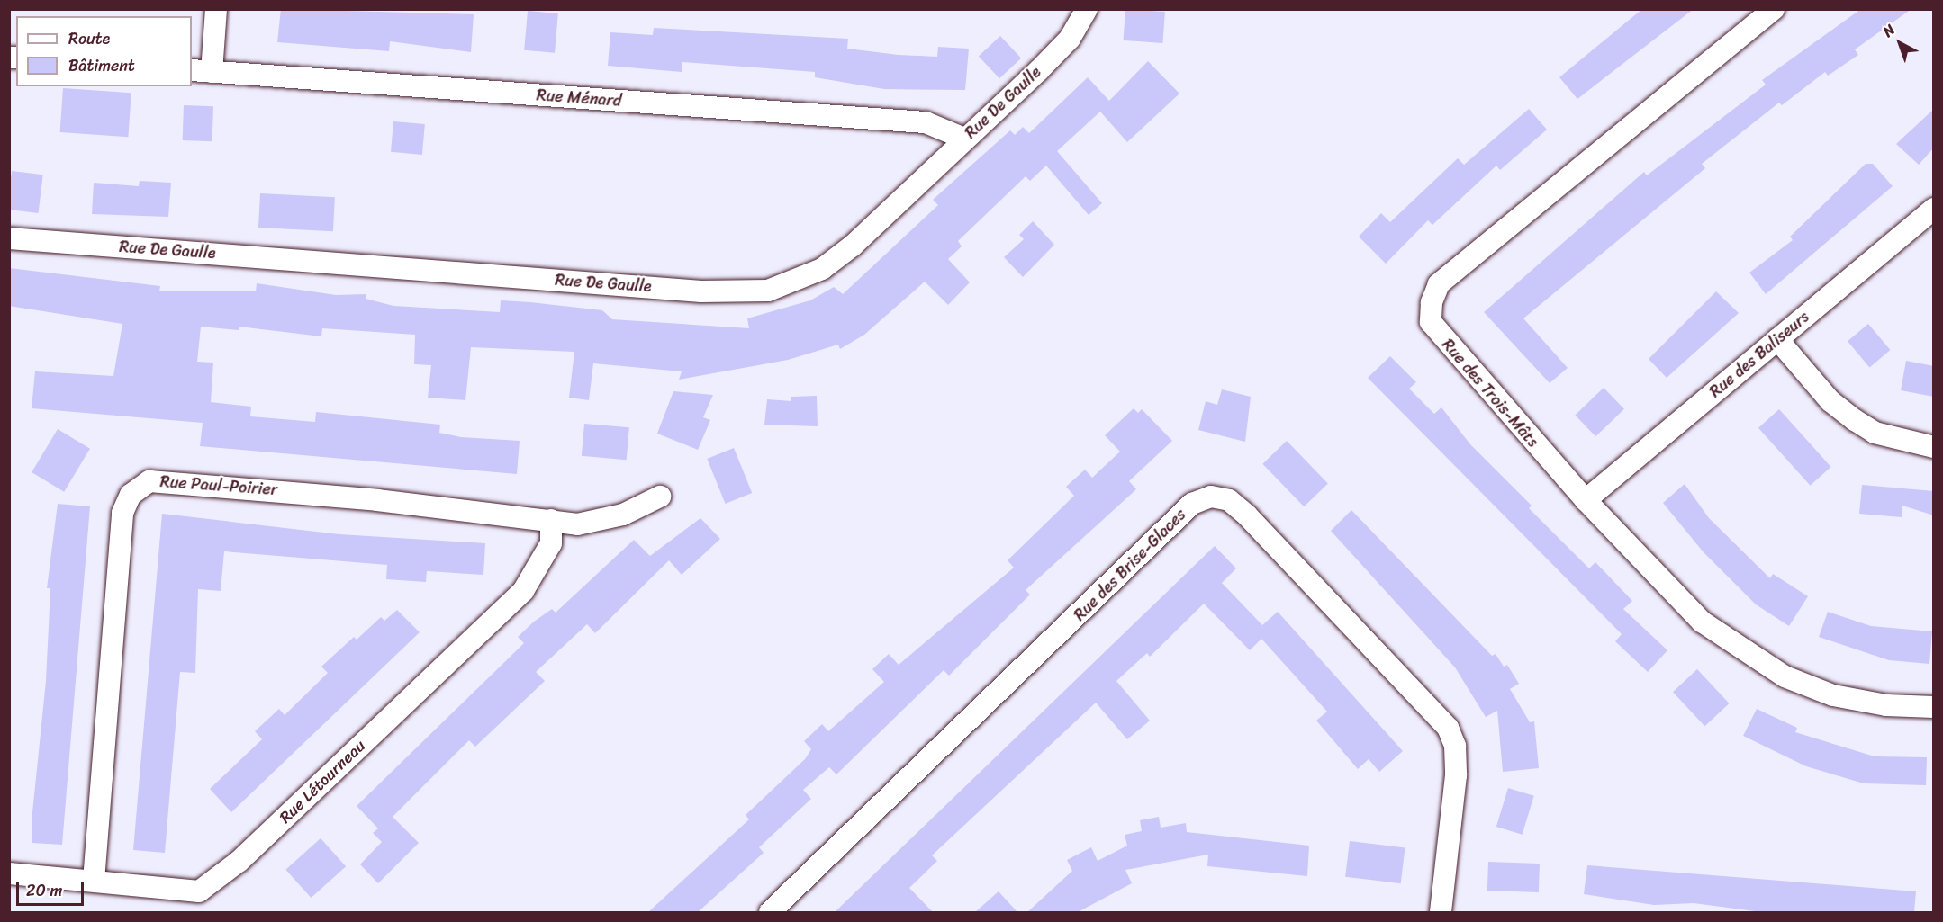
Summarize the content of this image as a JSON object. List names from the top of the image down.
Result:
{
  "streets": {
    "street": [
      "Rue Ménard",
      "Rue De Gaulle",
      "Rue des Baliseurs",
      "Rue des Trois-Mâts",
      "Rue Paul-Poirier",
      "Rue des Brise-Glaces",
      "Rue Létourneau"
    ]
  },
  "crossings": [
    ["Rue Ménard", "Rue De Gaulle"],
    ["Rue des Baliseurs", "Rue des Trois-Mâts"],
    ["Rue Paul-Poirier", "Rue Létourneau"]
  ],
  "legend": ["Route", "Bâtiment"],
  "scale_bar": "20 m",
  "north": "top left"
}
